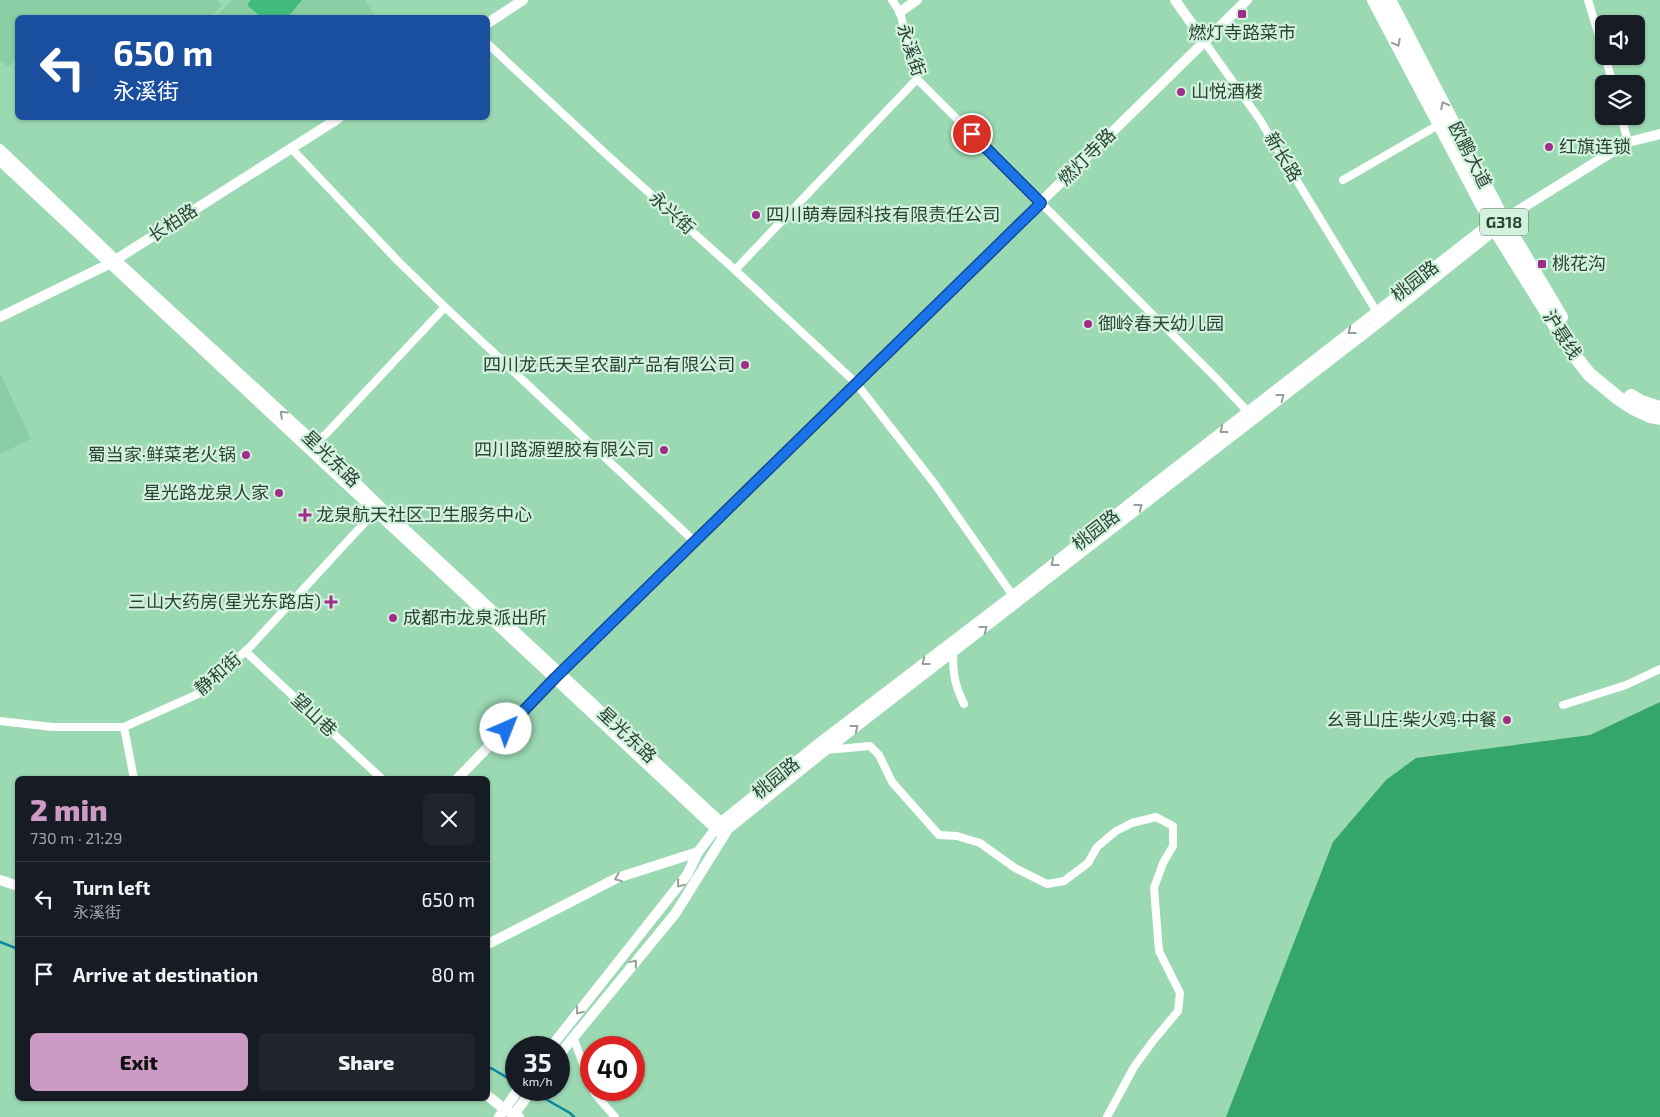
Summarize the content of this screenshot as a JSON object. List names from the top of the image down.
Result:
{
  "streets": {
    "highway": ["欧鹏大道", "G318", "沪聂线"],
    "main road": [
      "燃灯寺路",
      "新长路",
      "长柏路",
      "桃园路",
      "星光东路"
    ],
    "street": [
      "永溪街",
      "永兴街",
      "静和街",
      "望山巷"
    ]
  },
  "crossings": [
    ["永溪街", "燃灯寺路"],
    ["永溪街", "桃园路"],
    ["欧鹏大道", "桃园路"],
    ["欧鹏大道", "沪聂线"],
    ["燃灯寺路", "新长路"],
    ["燃灯寺路", "永兴街"],
    ["燃灯寺路", "星光东路"],
    ["新长路", "桃园路"],
    ["永兴街", "桃园路"],
    ["长柏路", "星光东路"],
    ["桃园路", "沪聂线"],
    ["桃园路", "星光东路"],
    ["星光东路", "静和街"],
    ["静和街", "望山巷"]
  ],
  "places": {
    "transit": ["燃灯寺路菜市", "桃花沟"],
    "other": [
      "山悦酒楼",
      "红旗连锁",
      "四川萌寿园科技有限责任公司",
      "御岭春天幼儿园",
      "四川龙氏天呈农副产品有限公司",
      "四川路源塑胶有限公司",
      "蜀当家·鲜菜老火锅",
      "星光路龙泉人家",
      "成都市龙泉派出所",
      "幺哥山庄·柴火鸡·中餐"
    ],
    "health": ["龙泉航天社区卫生服务中心", "三山大药房(星光东路店)"]
  },
  "page": {
    "turn": ["650 m", "永溪街"],
    "heading": ["2 min", "730 m · 21:29"],
    "list": [
      {
        "name": "Turn left",
        "note": "永溪街",
        "value": "650 m"
      },
      {
        "name": "Arrive at destination",
        "value": "80 m"
      }
    ],
    "buttons": ["Exit", "Share"],
    "speed": "35 km/h",
    "limit": "40"
  }
}
